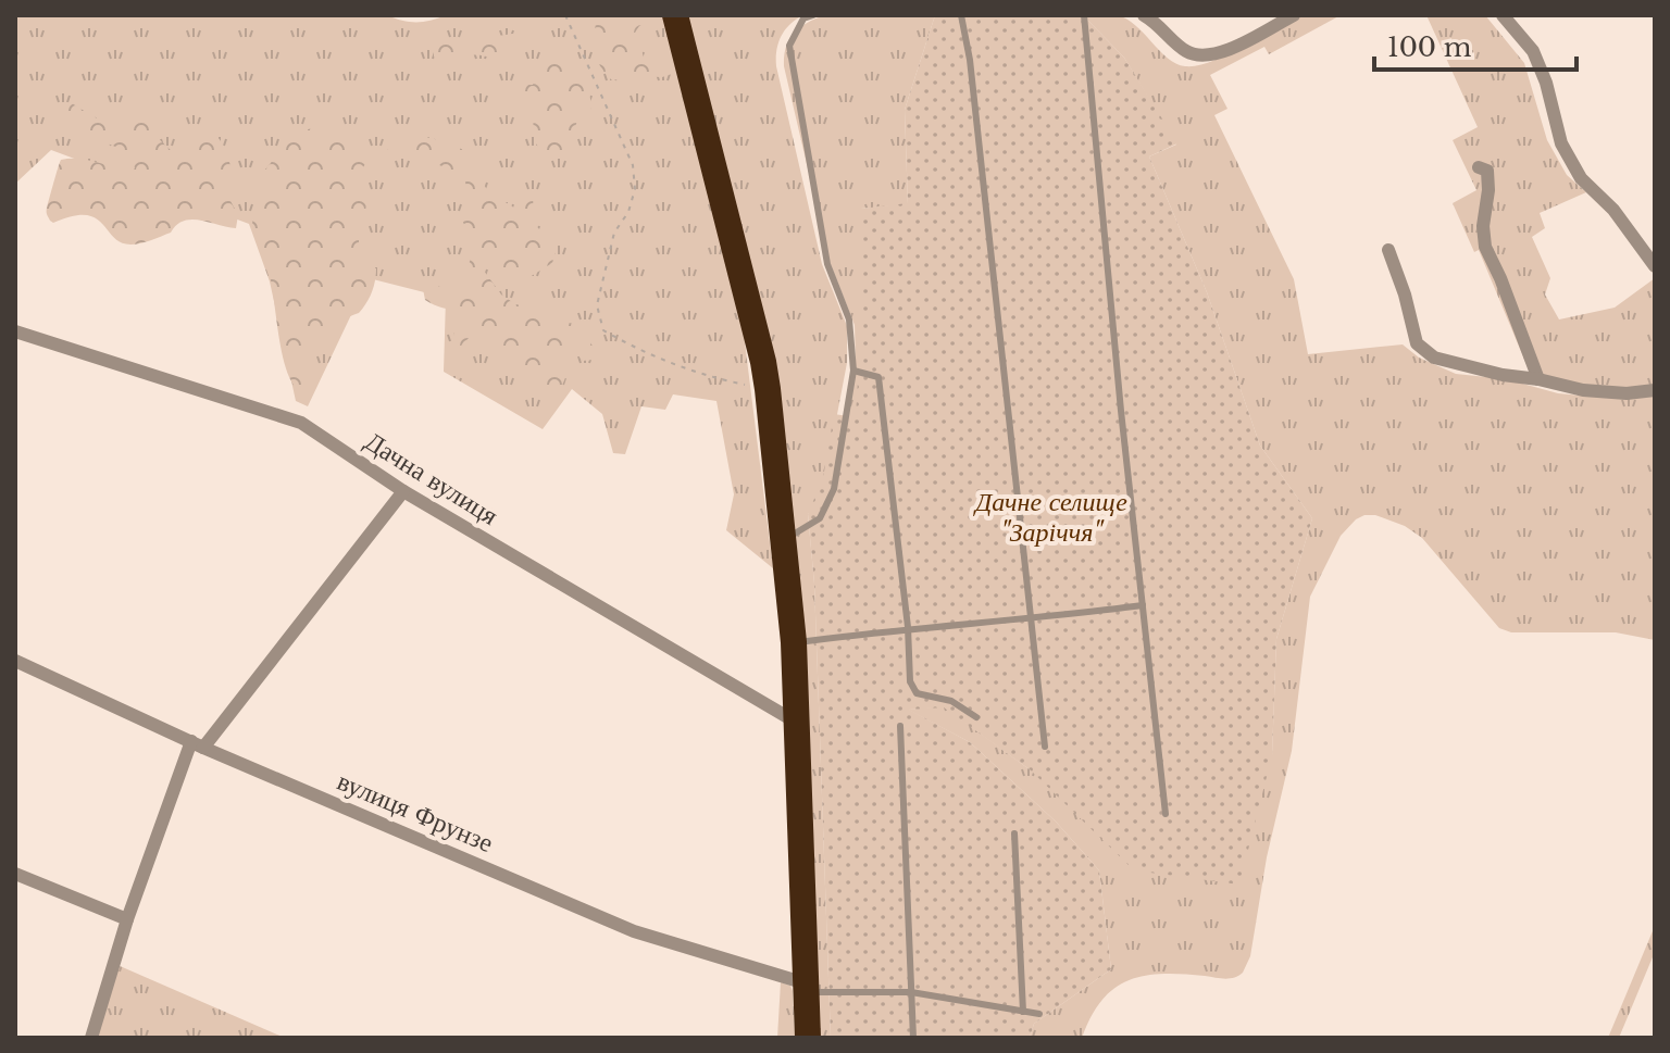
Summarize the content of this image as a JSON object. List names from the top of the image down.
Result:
{
  "streets": {
    "street": ["Дачна вулиця", "вулиця Фрунзе"]
  },
  "parks": ["Дачне селище \"Заріччя\""],
  "scale_bar": "100 m"
}
